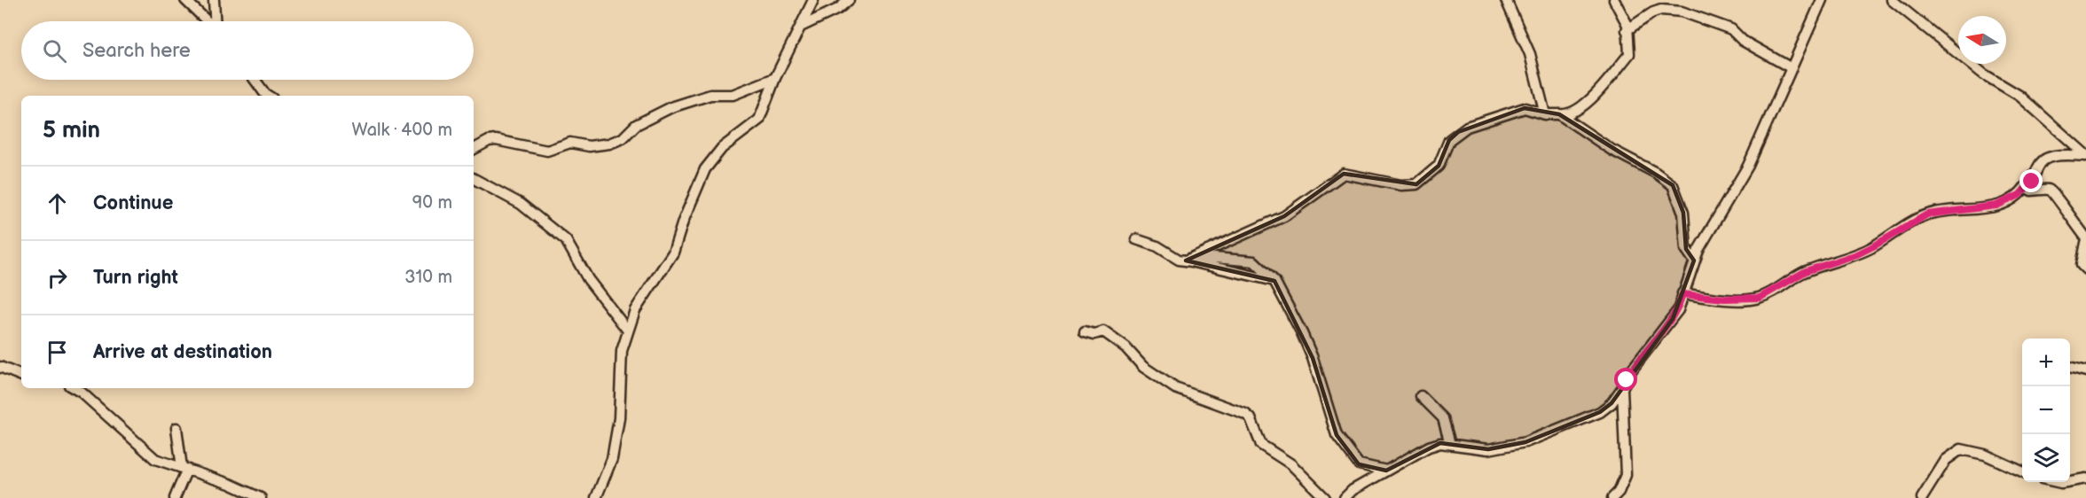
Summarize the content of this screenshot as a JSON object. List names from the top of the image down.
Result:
{
  "north": "left",
  "page": {
    "search": "Search here",
    "heading": ["5 min", "Walk · 400 m"],
    "list": [
      ["Continue", "90 m"],
      ["Turn right", "310 m"],
      "Arrive at destination"
    ],
    "map_buttons": ["+", "−"]
  }
}
